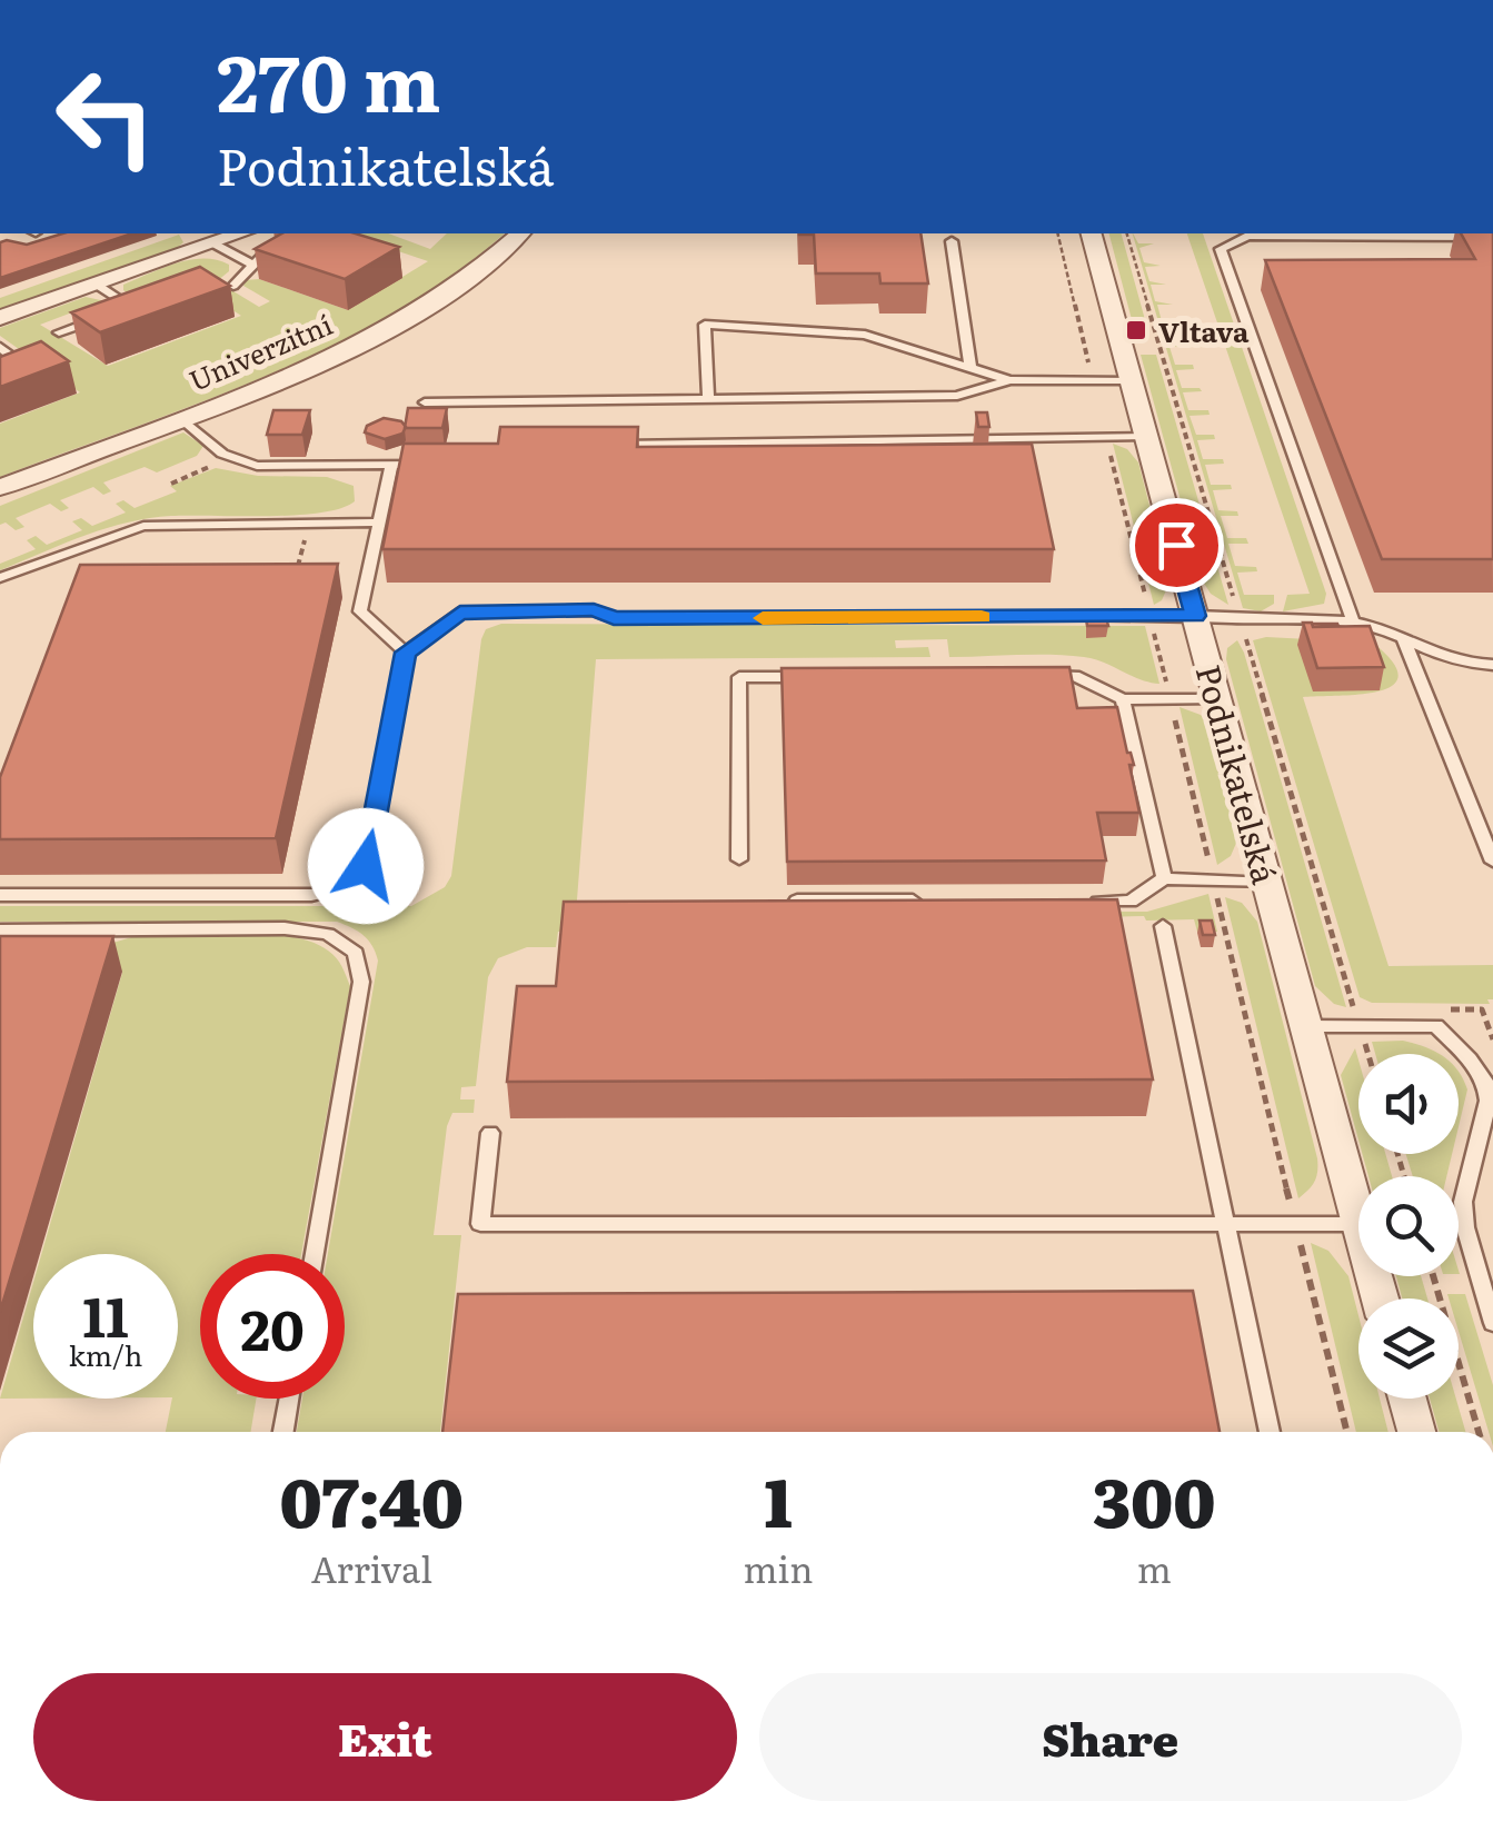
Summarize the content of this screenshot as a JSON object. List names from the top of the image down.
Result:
{
  "streets": {
    "street": ["Univerzitní", "Podnikatelská"]
  },
  "places": {
    "transit": ["Vltava"]
  },
  "page": {
    "turn": ["270 m", "Podnikatelská"],
    "speed": "11 km/h",
    "limit": "20",
    "eta": [
      "07:40",
      "Arrival",
      "1",
      "min",
      "300",
      "m"
    ],
    "buttons": ["Exit", "Share"]
  }
}
